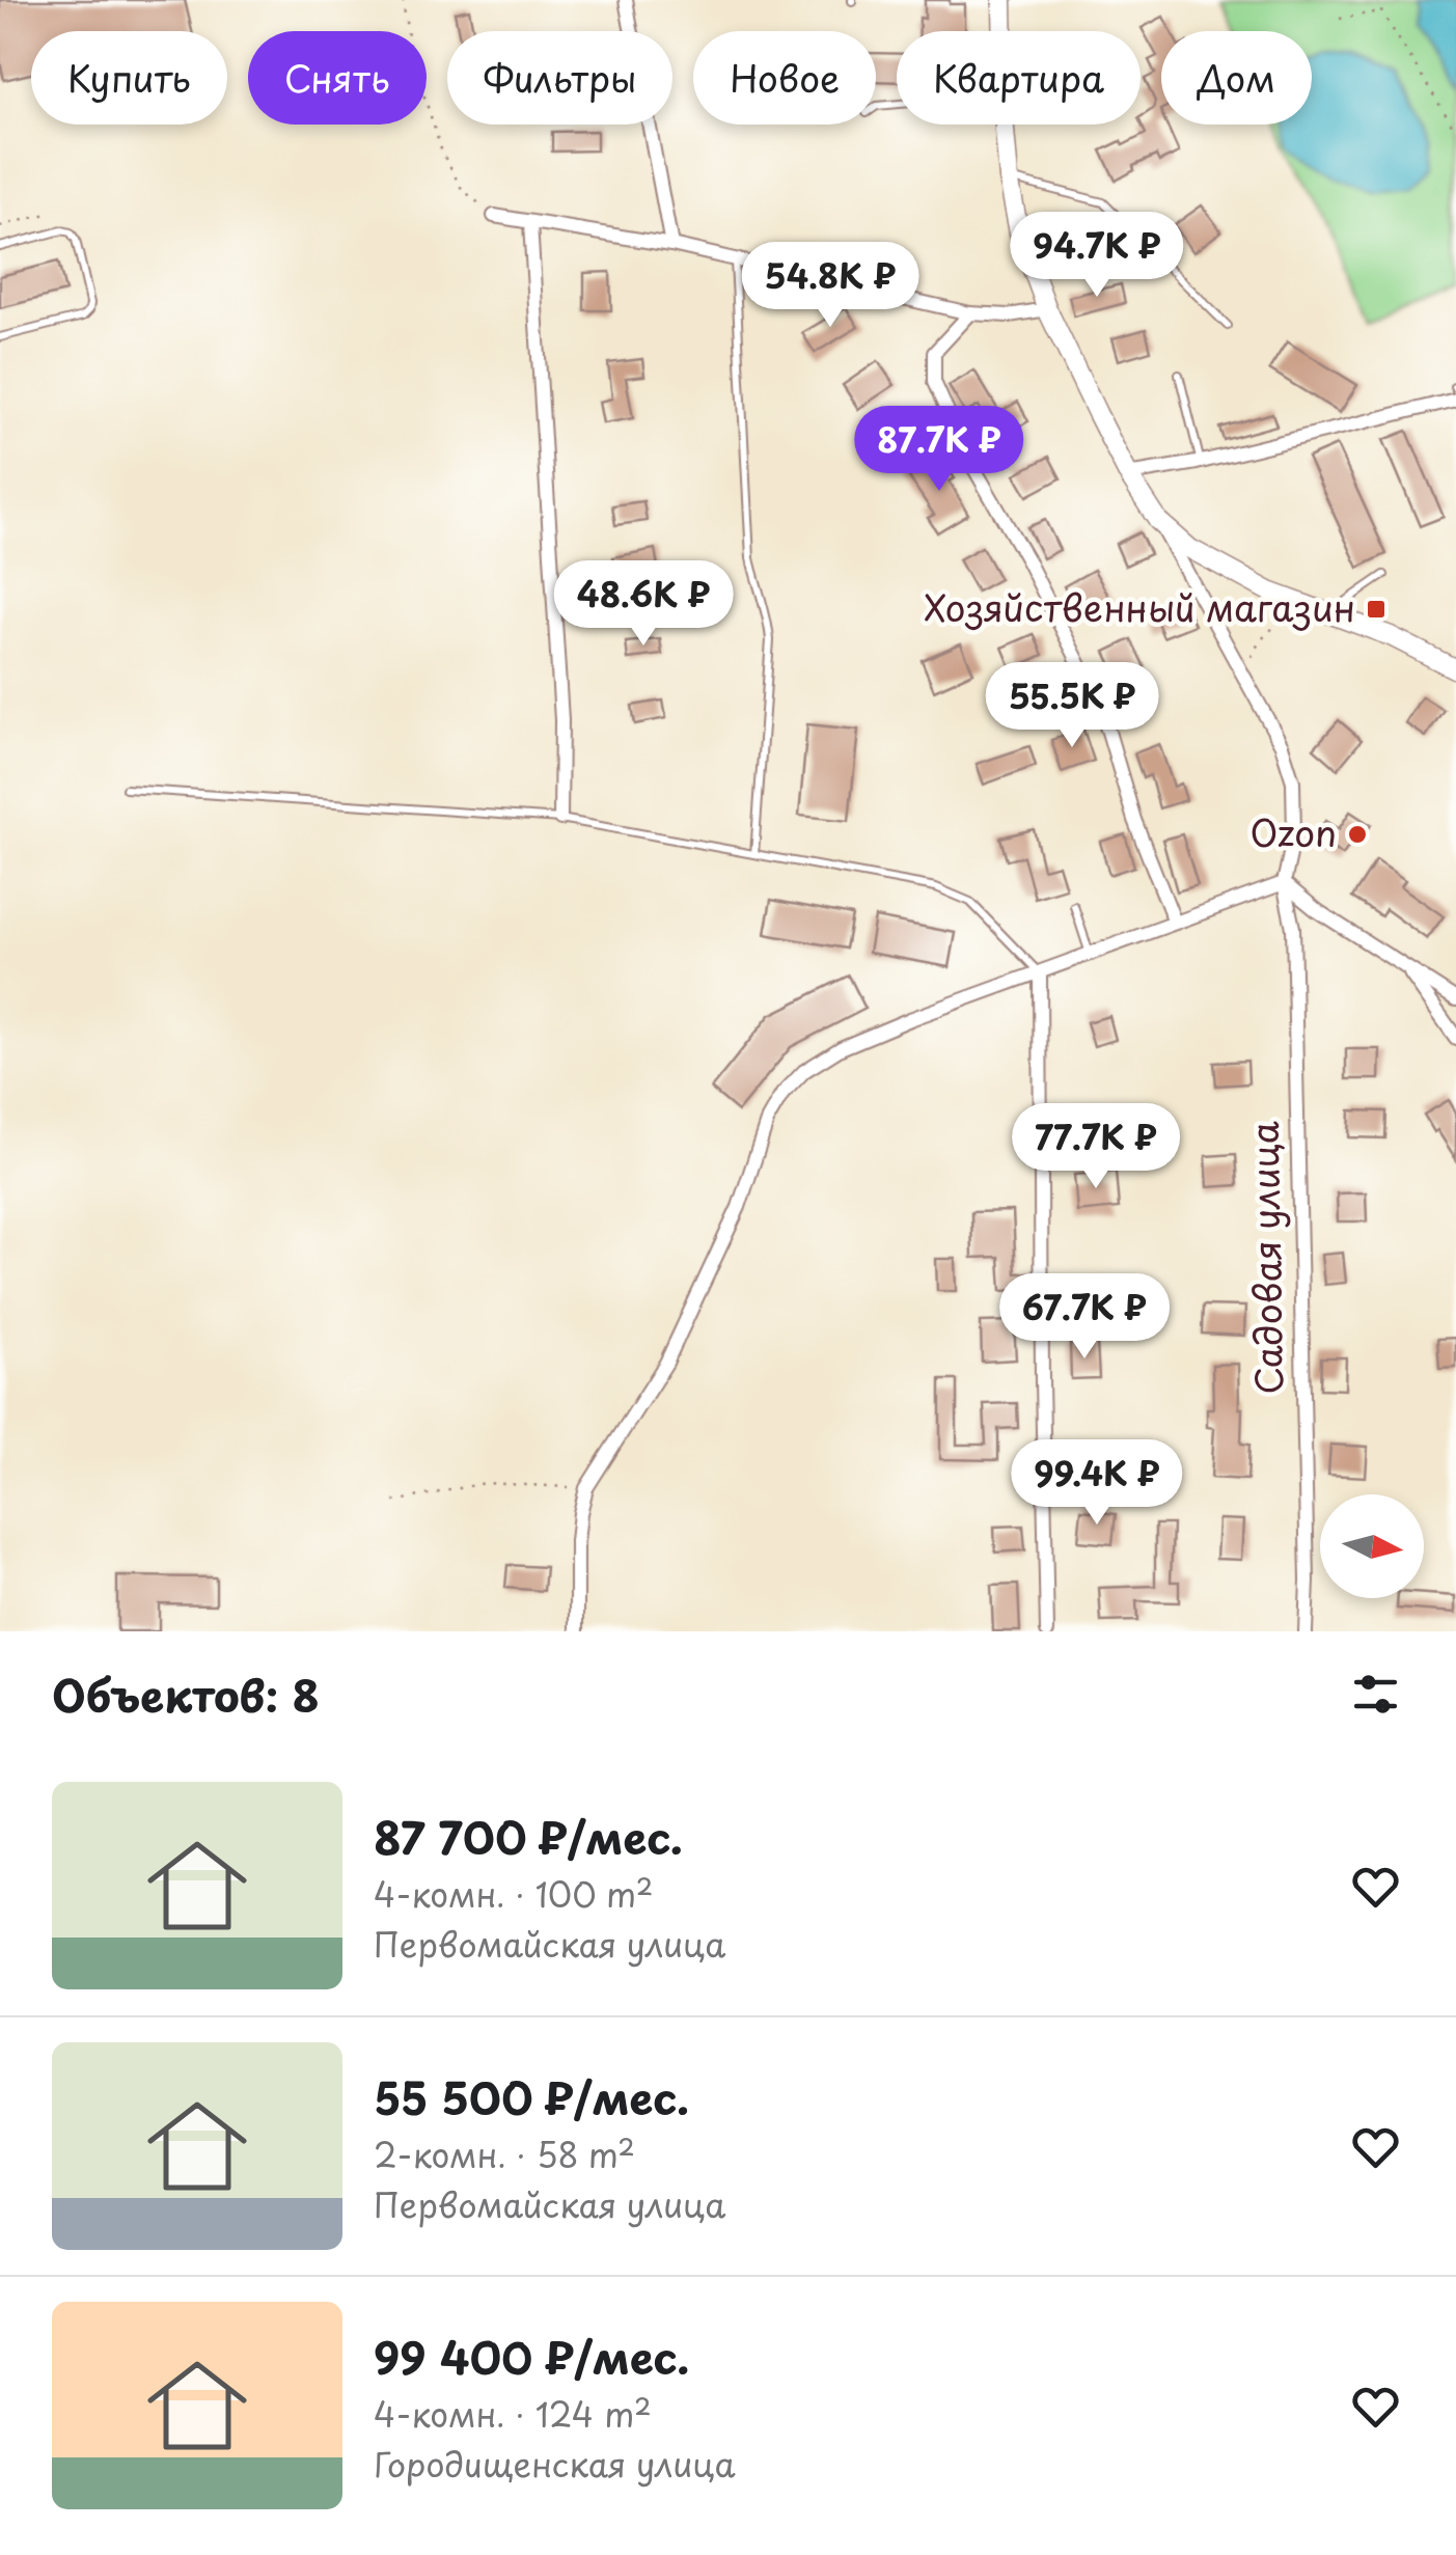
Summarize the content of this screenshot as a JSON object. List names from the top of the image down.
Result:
{
  "streets": {
    "street": ["Садовая улица"]
  },
  "places": {
    "transit": ["Хозяйственный магазин"],
    "other": ["Ozon"]
  },
  "north": "right",
  "page": {
    "chip": [
      "Купить",
      "Снять",
      "Фильтры",
      "Новое",
      "Квартира",
      "Дом"
    ],
    "price": [
      "94.7K ₽",
      "54.8K ₽",
      "87.7K ₽",
      "48.6K ₽",
      "55.5K ₽",
      "77.7K ₽",
      "67.7K ₽",
      "99.4K ₽"
    ],
    "heading": "Объектов: 8",
    "list": [
      {
        "name": "87 700 ₽/мес.",
        "note": "4-комн. · 100 m² · Первомайская улица"
      },
      {
        "name": "55 500 ₽/мес.",
        "note": "2-комн. · 58 m² · Первомайская улица"
      },
      {
        "name": "99 400 ₽/мес.",
        "note": "4-комн. · 124 m² · Городищенская улица"
      }
    ]
  }
}
